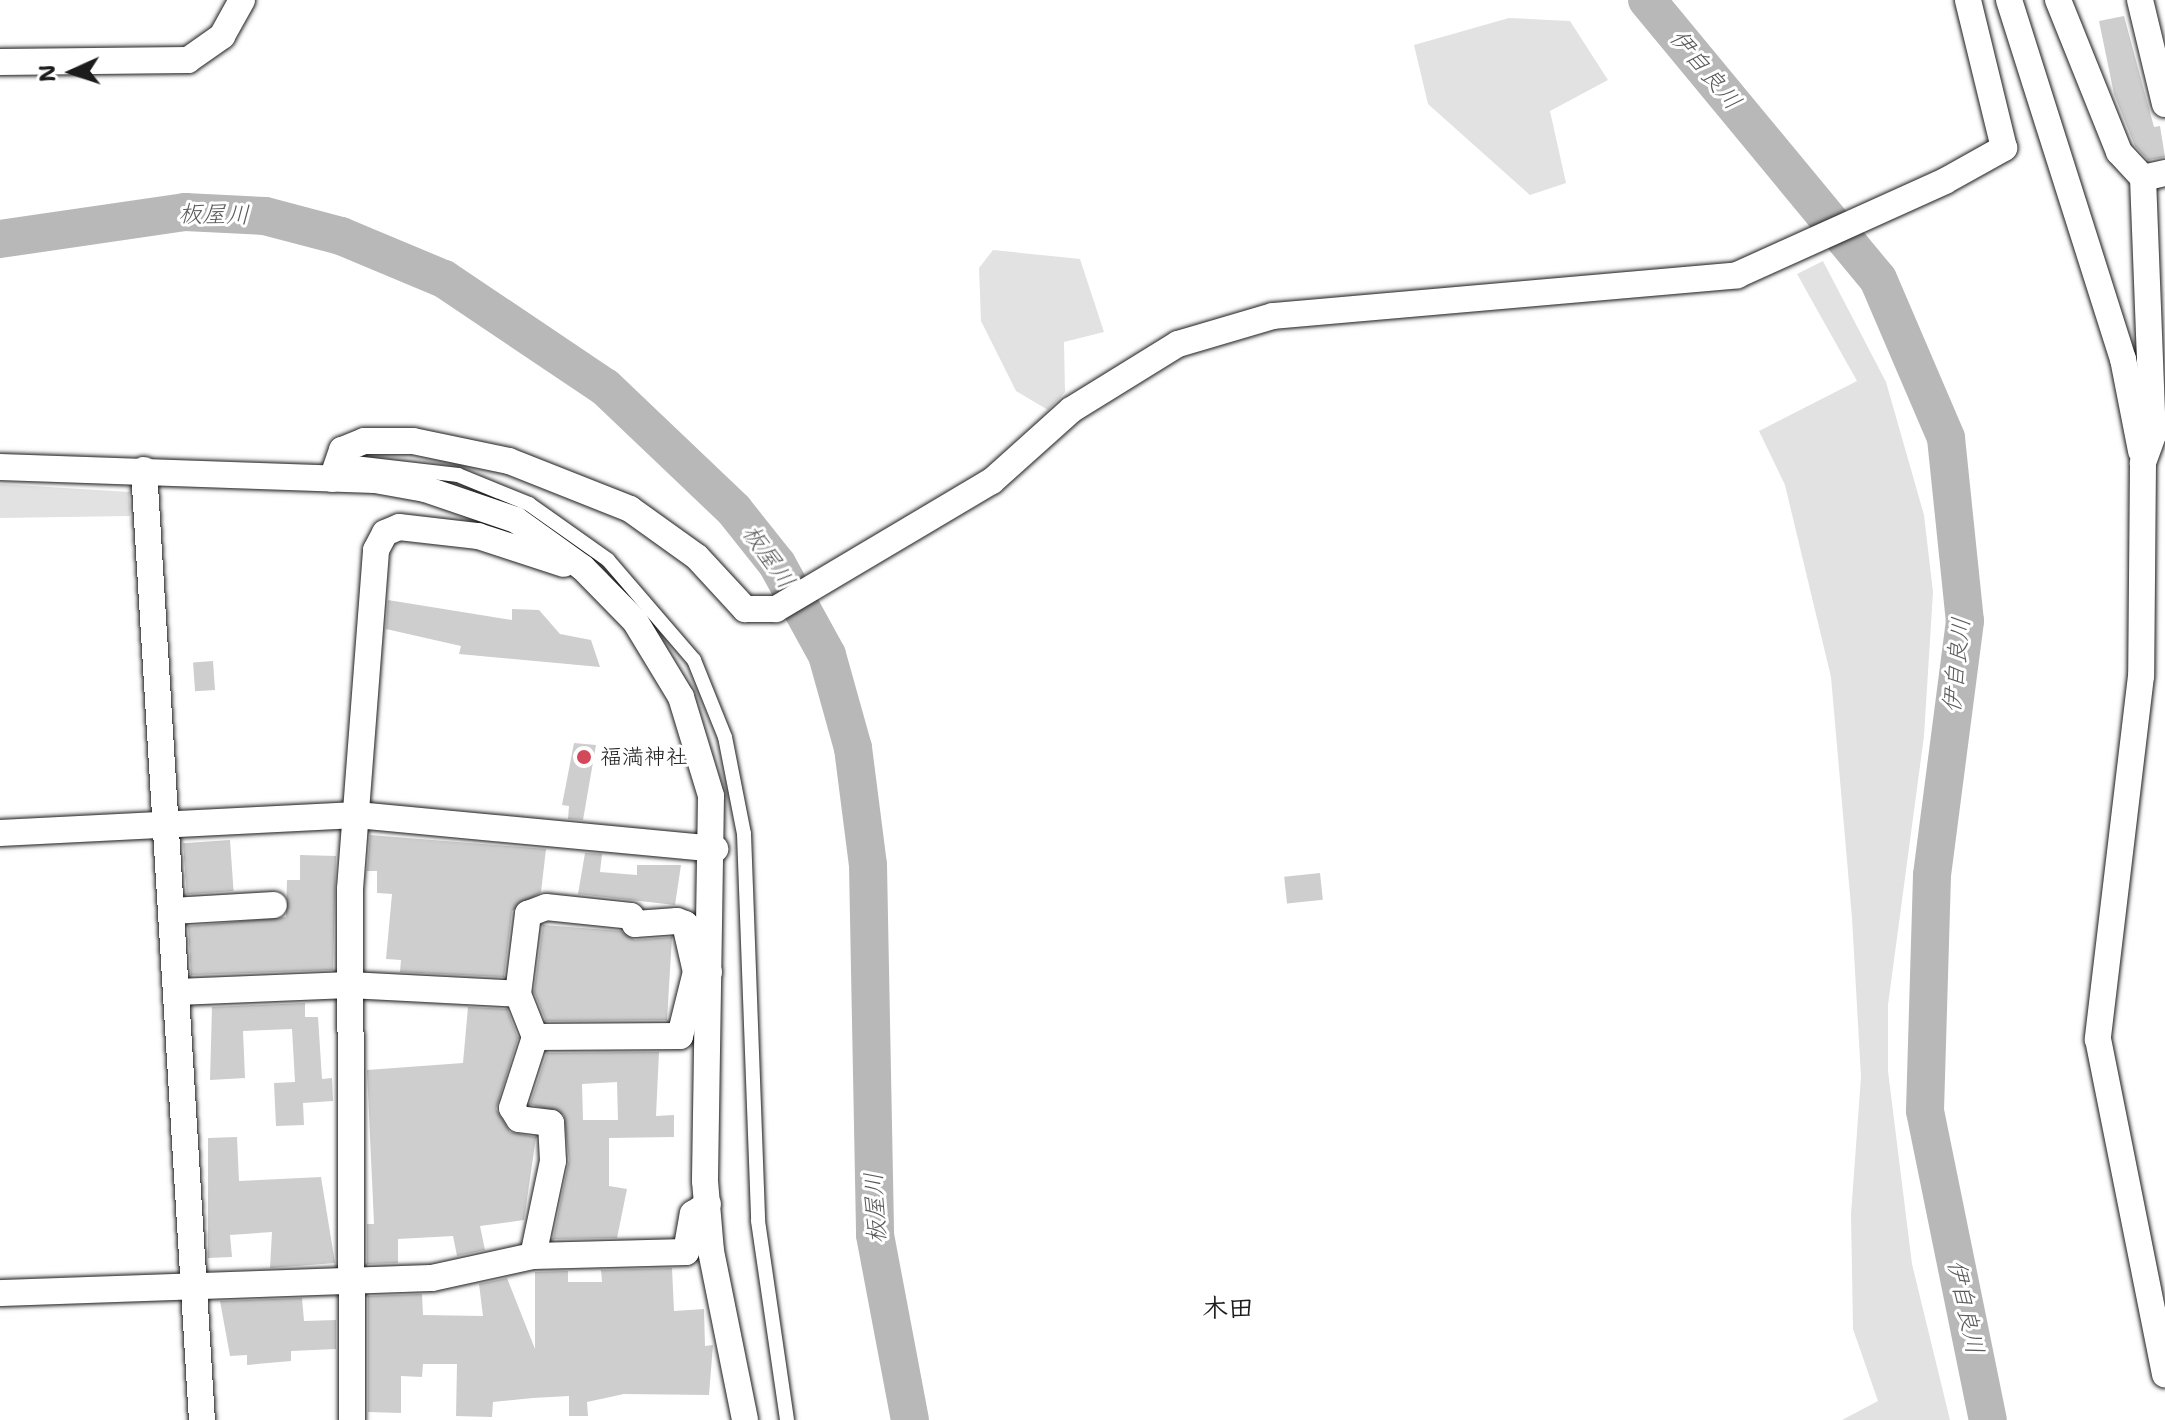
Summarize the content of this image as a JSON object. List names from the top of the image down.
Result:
{
  "districts": ["木田"],
  "water": ["伊自良川", "板屋川"],
  "places": ["福満神社"],
  "north": "left"
}
